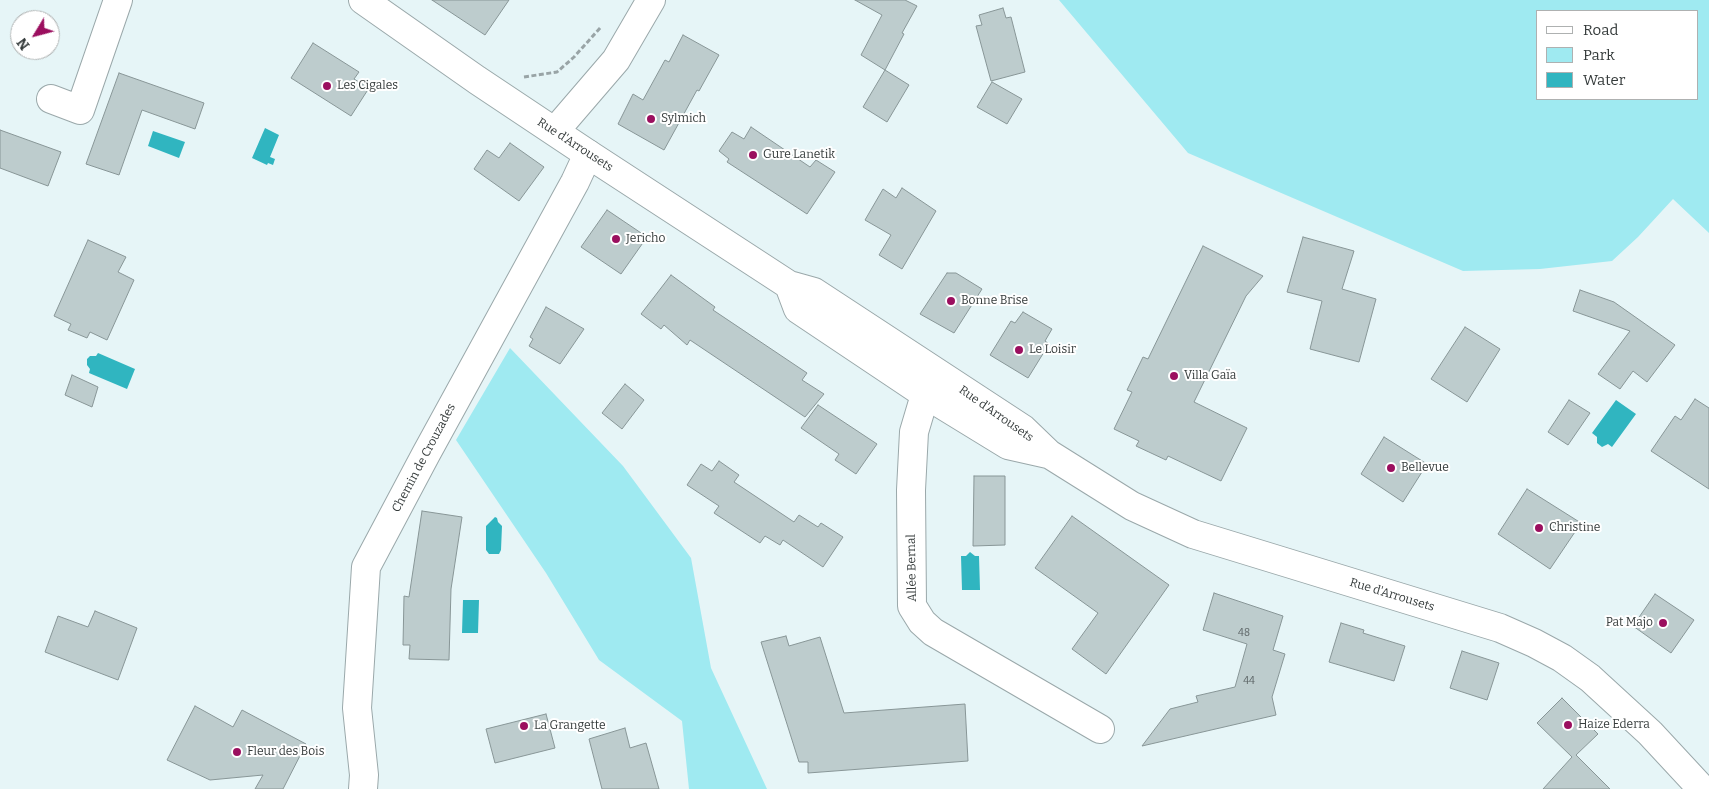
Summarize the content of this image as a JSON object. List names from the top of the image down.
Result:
{
  "streets": {
    "main road": ["Rue d'Arrousets", "Chemin de Crouzades", "Allée Bernal"]
  },
  "crossings": [
    ["Rue d'Arrousets", "Chemin de Crouzades"],
    ["Rue d'Arrousets", "Allée Bernal"]
  ],
  "places": [
    "Les Cigales",
    "Sylmich",
    "Gure Lanetik",
    "Jericho",
    "Bonne Brise",
    "Le Loisir",
    "Villa Gaïa",
    "Bellevue",
    "Christine",
    "Pat Majo",
    "Haize Ederra",
    "La Grangette",
    "Fleur des Bois"
  ],
  "house_numbers": ["48", "44"],
  "legend": ["Road", "Park", "Water"],
  "north": "bottom left"
}
